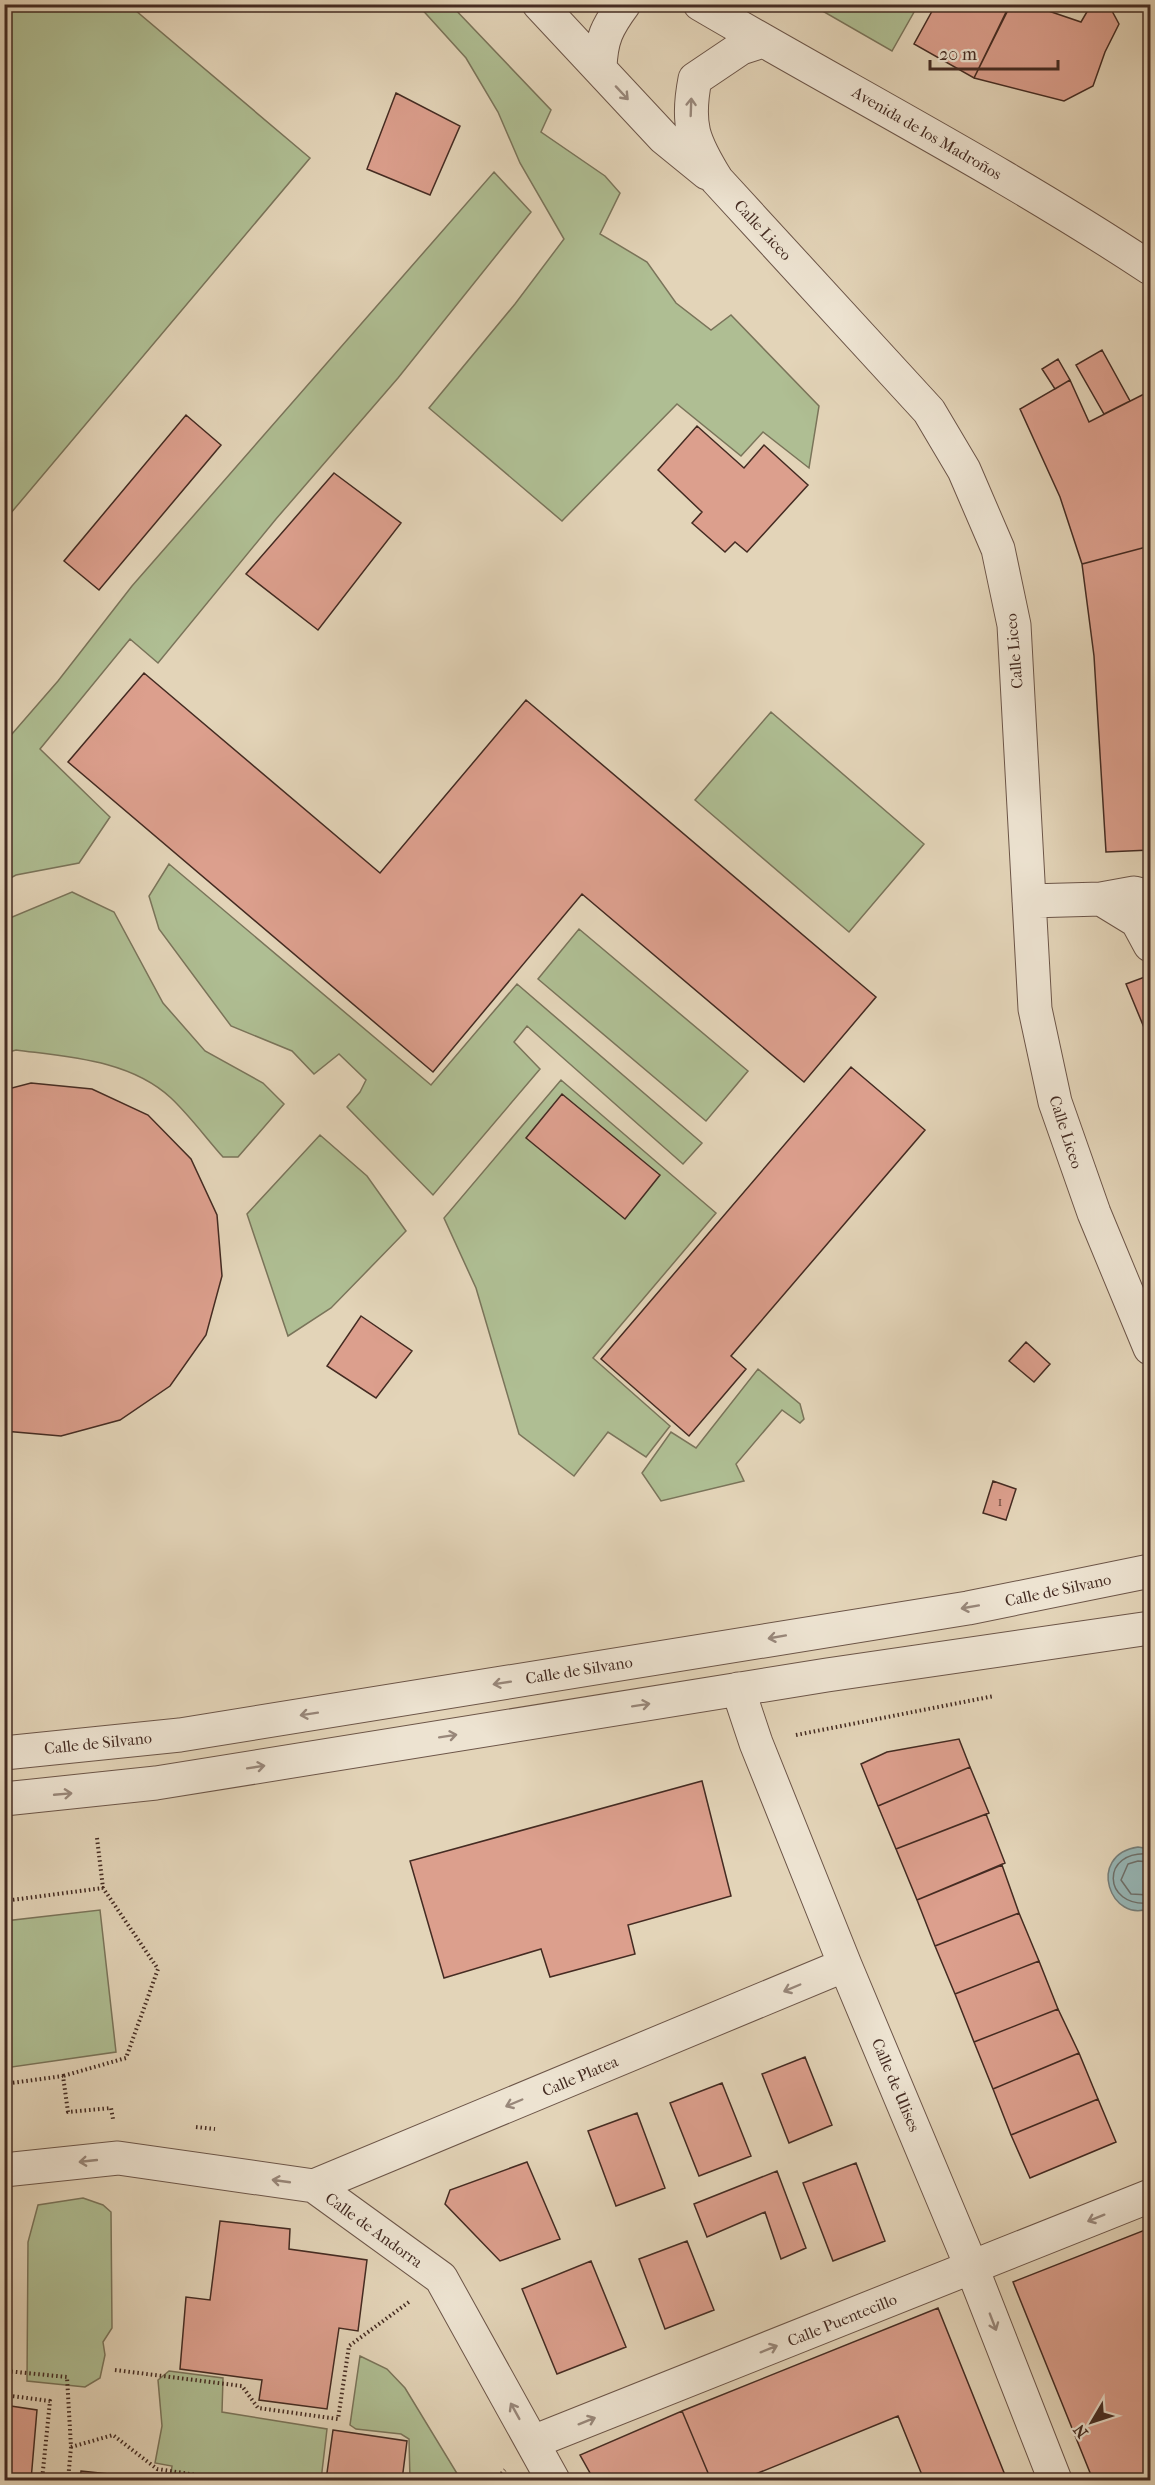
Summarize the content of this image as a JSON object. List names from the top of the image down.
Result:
{
  "streets": {
    "street": [
      "Avenida de los Madroños",
      "Calle Liceo",
      "Calle de Silvano",
      "Calle Platea",
      "Calle de Ulises",
      "Calle de Andorra",
      "Calle Puentecillo"
    ]
  },
  "crossings": [
    ["Avenida de los Madroños", "Calle Liceo"],
    ["Calle Platea", "Calle de Ulises"],
    ["Calle Platea", "Calle de Andorra"],
    ["Calle de Ulises", "Calle Puentecillo"],
    ["Calle de Andorra", "Calle Puentecillo"]
  ],
  "one_way": ["Calle Platea", "Calle de Andorra"],
  "house_numbers": ["1"],
  "scale_bar": "20 m",
  "north": "bottom left"
}
